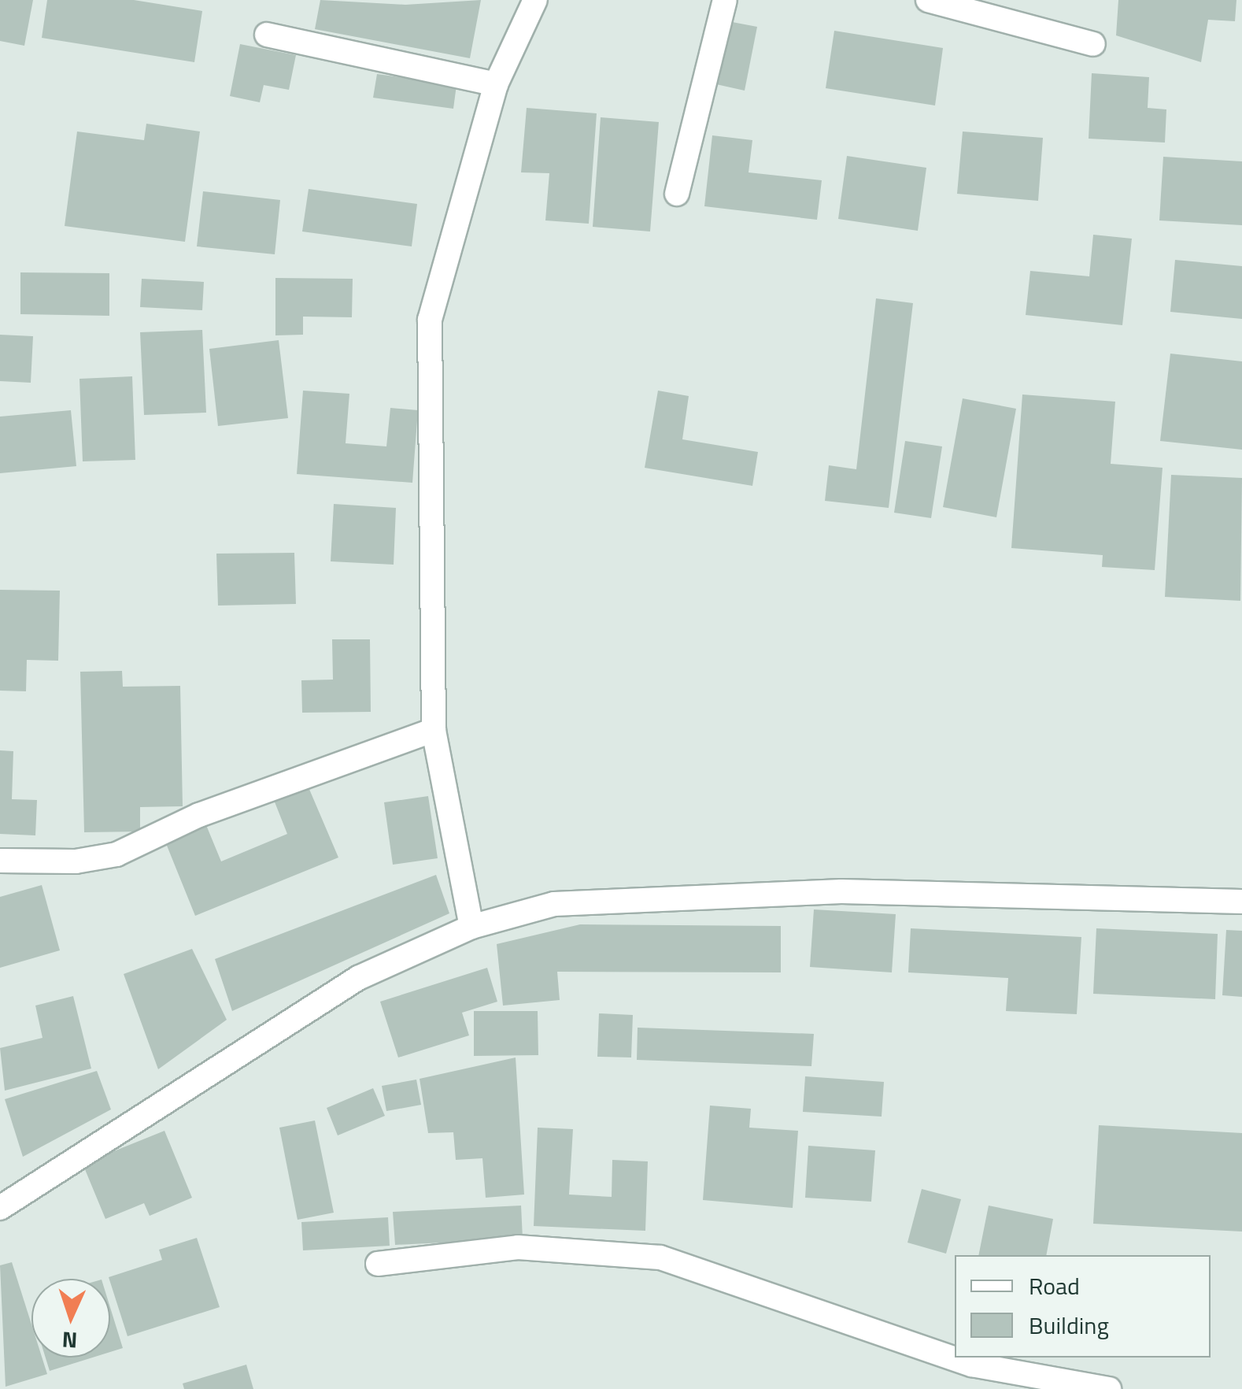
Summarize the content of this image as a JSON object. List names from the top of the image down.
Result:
{
  "legend": ["Road", "Building"],
  "north": "bottom"
}
